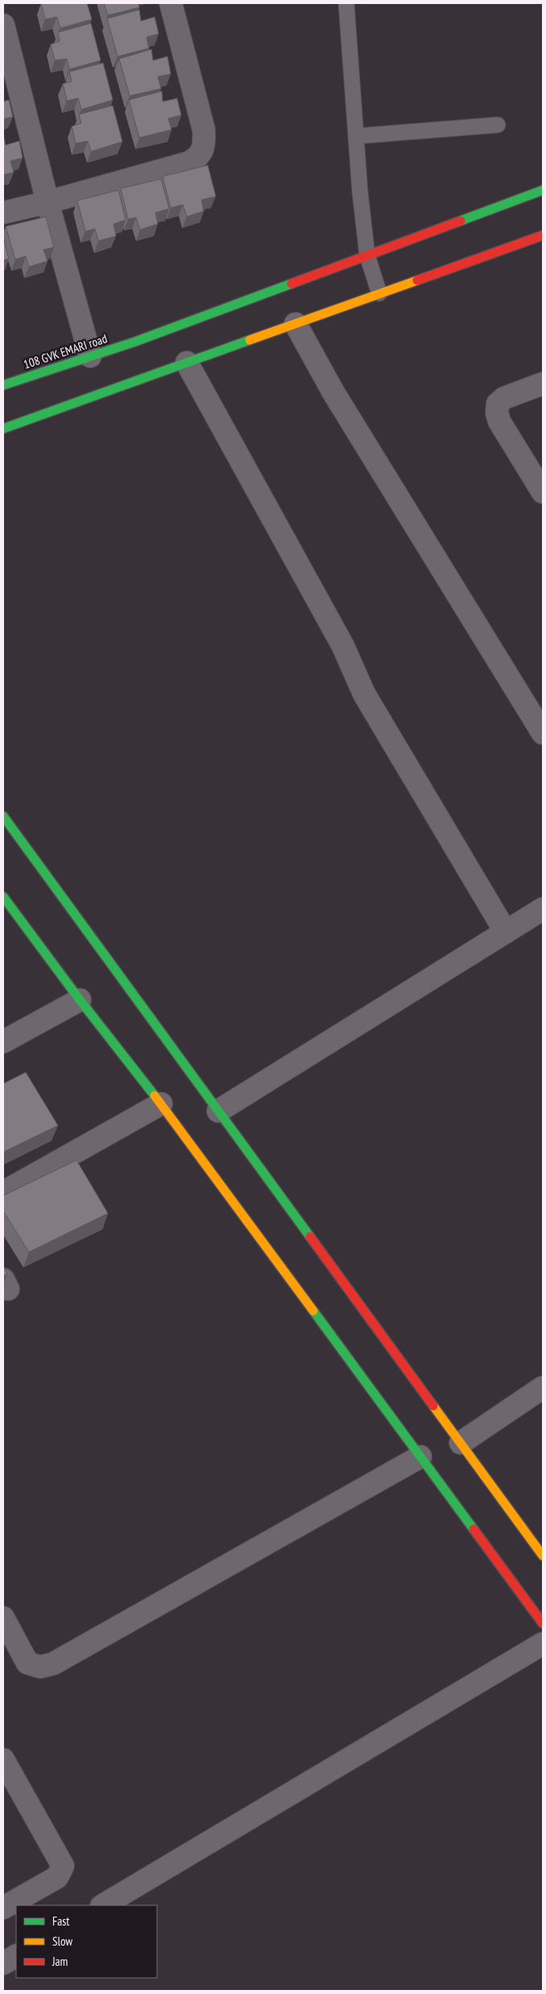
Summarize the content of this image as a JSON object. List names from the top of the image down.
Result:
{
  "streets": {
    "street": ["108 GVK EMARI road"]
  },
  "legend": ["Fast", "Slow", "Jam"]
}
